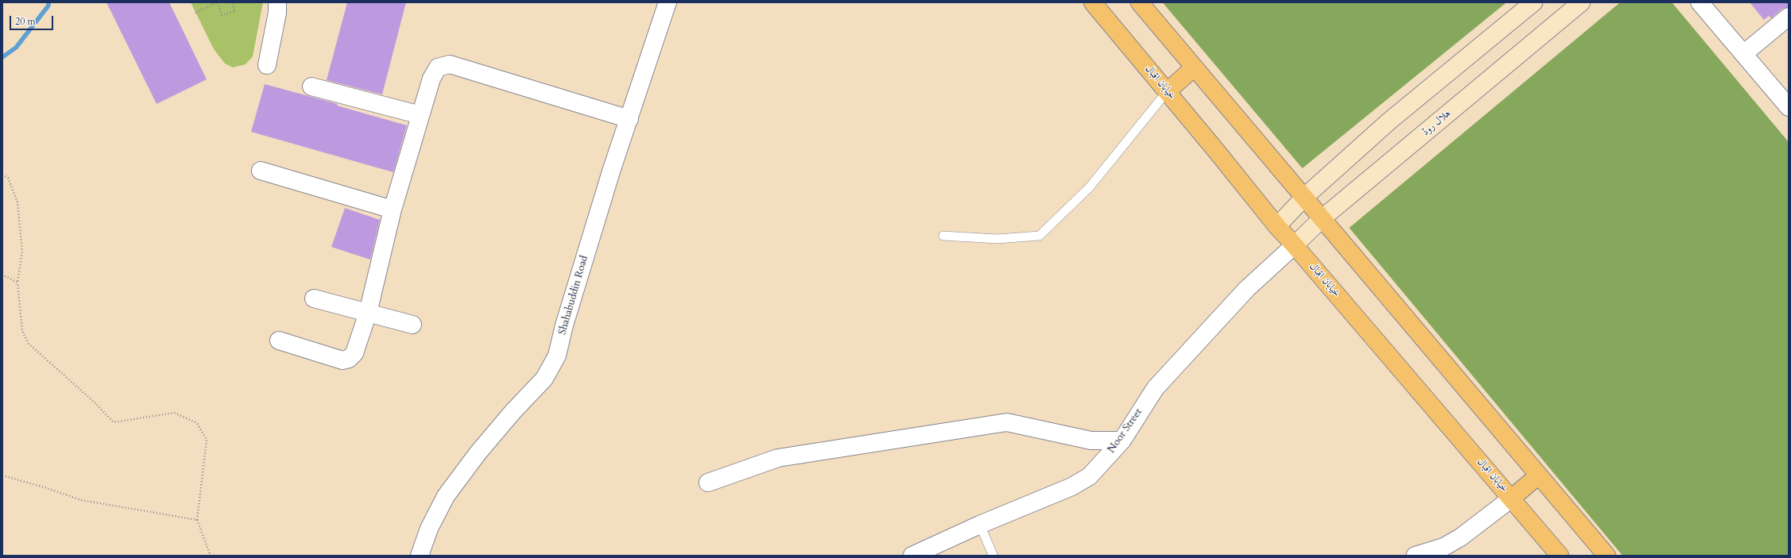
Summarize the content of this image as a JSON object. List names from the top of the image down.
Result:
{
  "streets": {
    "main road": ["خیابان اقبال"],
    "street": ["ہلال روڈ", "Shahabuddin Road", "Noor Street"]
  },
  "crossings": [
    ["خیابان اقبال", "ہلال روڈ"],
    ["خیابان اقبال", "Noor Street"],
    ["ہلال روڈ", "Noor Street"]
  ],
  "scale_bar": "20 m"
}
